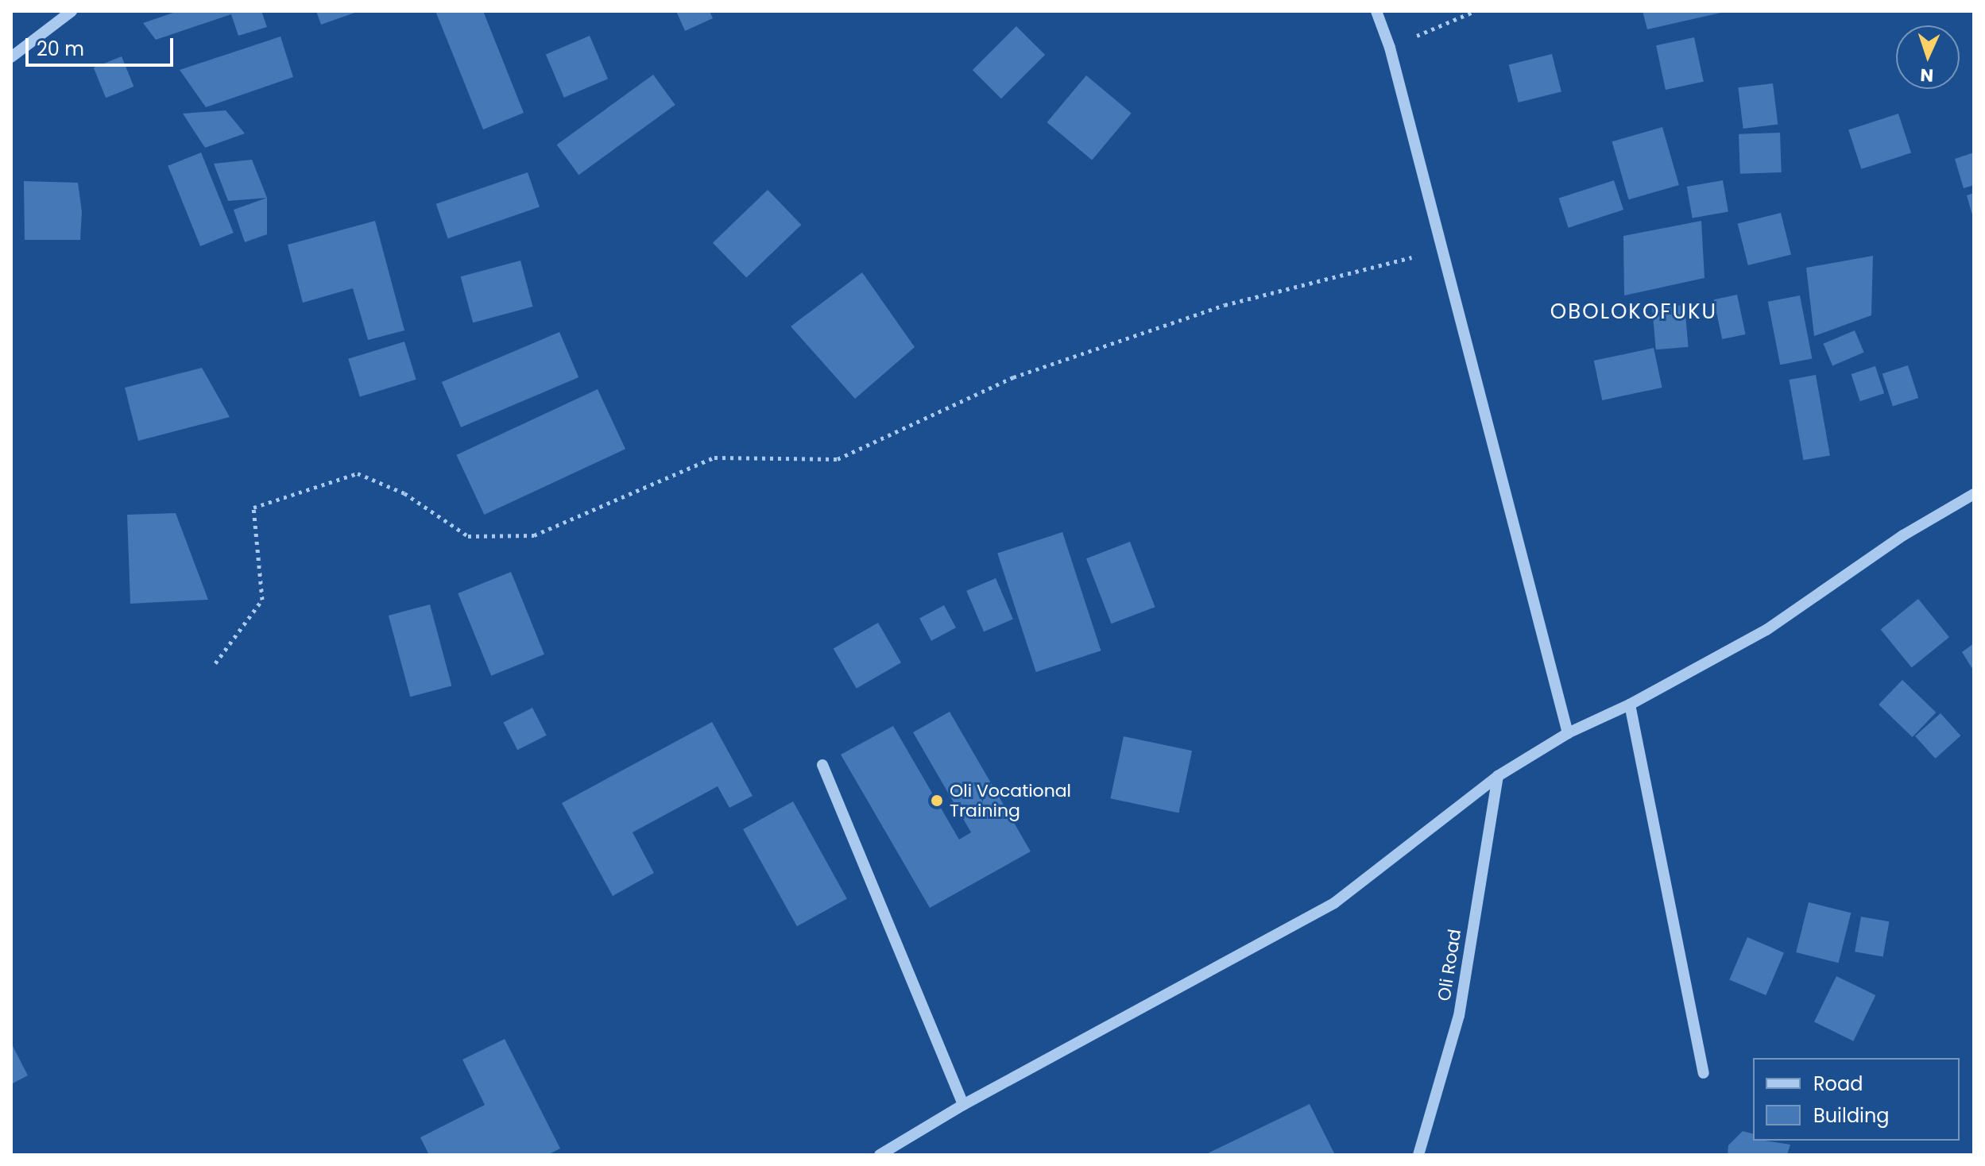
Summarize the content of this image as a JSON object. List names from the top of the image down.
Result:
{
  "streets": {
    "street": ["Oli Road"]
  },
  "districts": ["OBOLOKOFUKU"],
  "places": ["Oli Vocational Training"],
  "legend": ["Road", "Building"],
  "scale_bar": "20 m",
  "north": "bottom"
}
